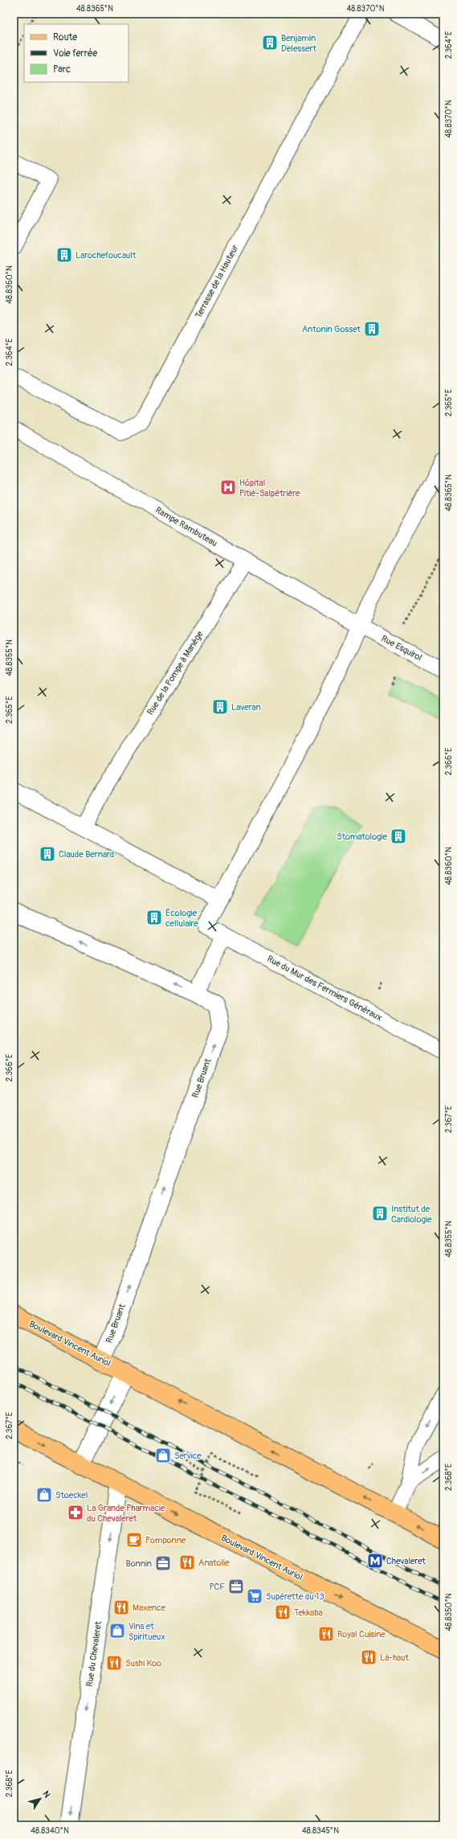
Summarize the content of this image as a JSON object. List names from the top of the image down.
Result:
{
  "streets": {
    "main road": ["Boulevard Vincent Auriol"],
    "street": ["Rue Bruant", "Rue du Chevaleret"],
    "lane": [
      "Terrasse de la Hauteur",
      "Rampe Rambuteau",
      "Rue Esquirol",
      "Rue de la Pompe à Manège",
      "Rue du Mur des Fermiers Généraux"
    ]
  },
  "crossings": [
    ["Rampe Rambuteau", "Rue Esquirol"],
    ["Rampe Rambuteau", "Rue de la Pompe à Manège"],
    ["Rue Bruant", "Boulevard Vincent Auriol"],
    ["Boulevard Vincent Auriol", "Rue du Chevaleret"]
  ],
  "one_way": ["Rue du Chevaleret"],
  "places": {
    "building": [
      "Benjamin Delessert",
      "Larochefoucault",
      "Antonin Gosset",
      "Laveran",
      "Stomatologie",
      "Claude Bernard",
      "Écologie cellulaire",
      "Institut de Cardiologie"
    ],
    "hospital": ["Hôpital Pitié-Salpêtrière"],
    "shop": ["Service", "Stoeckel", "Vins et Spiritueux"],
    "pharmacy": ["La Grande Pharmacie du Chevaleret"],
    "cafe": ["Pomponne"],
    "metro station": ["Chevaleret"],
    "restaurant": [
      "Anatolie",
      "Maxence",
      "Tekkaba",
      "Royal Cuisine",
      "Là-haut",
      "Sushi Koo"
    ],
    "office": ["Bonnin", "PCF"],
    "supermarket": ["Supérette du 13"]
  },
  "legend": ["Route", "Voie ferrée", "Parc"],
  "north": "top right",
  "coordinates": [
    "48.8365°N",
    "48.8370°N",
    "2.364°E",
    "48.8360°N",
    "2.365°E",
    "48.8355°N",
    "2.366°E",
    "2.367°E",
    "2.368°E",
    "48.8350°N",
    "48.8340°N",
    "48.8345°N"
  ]
}
